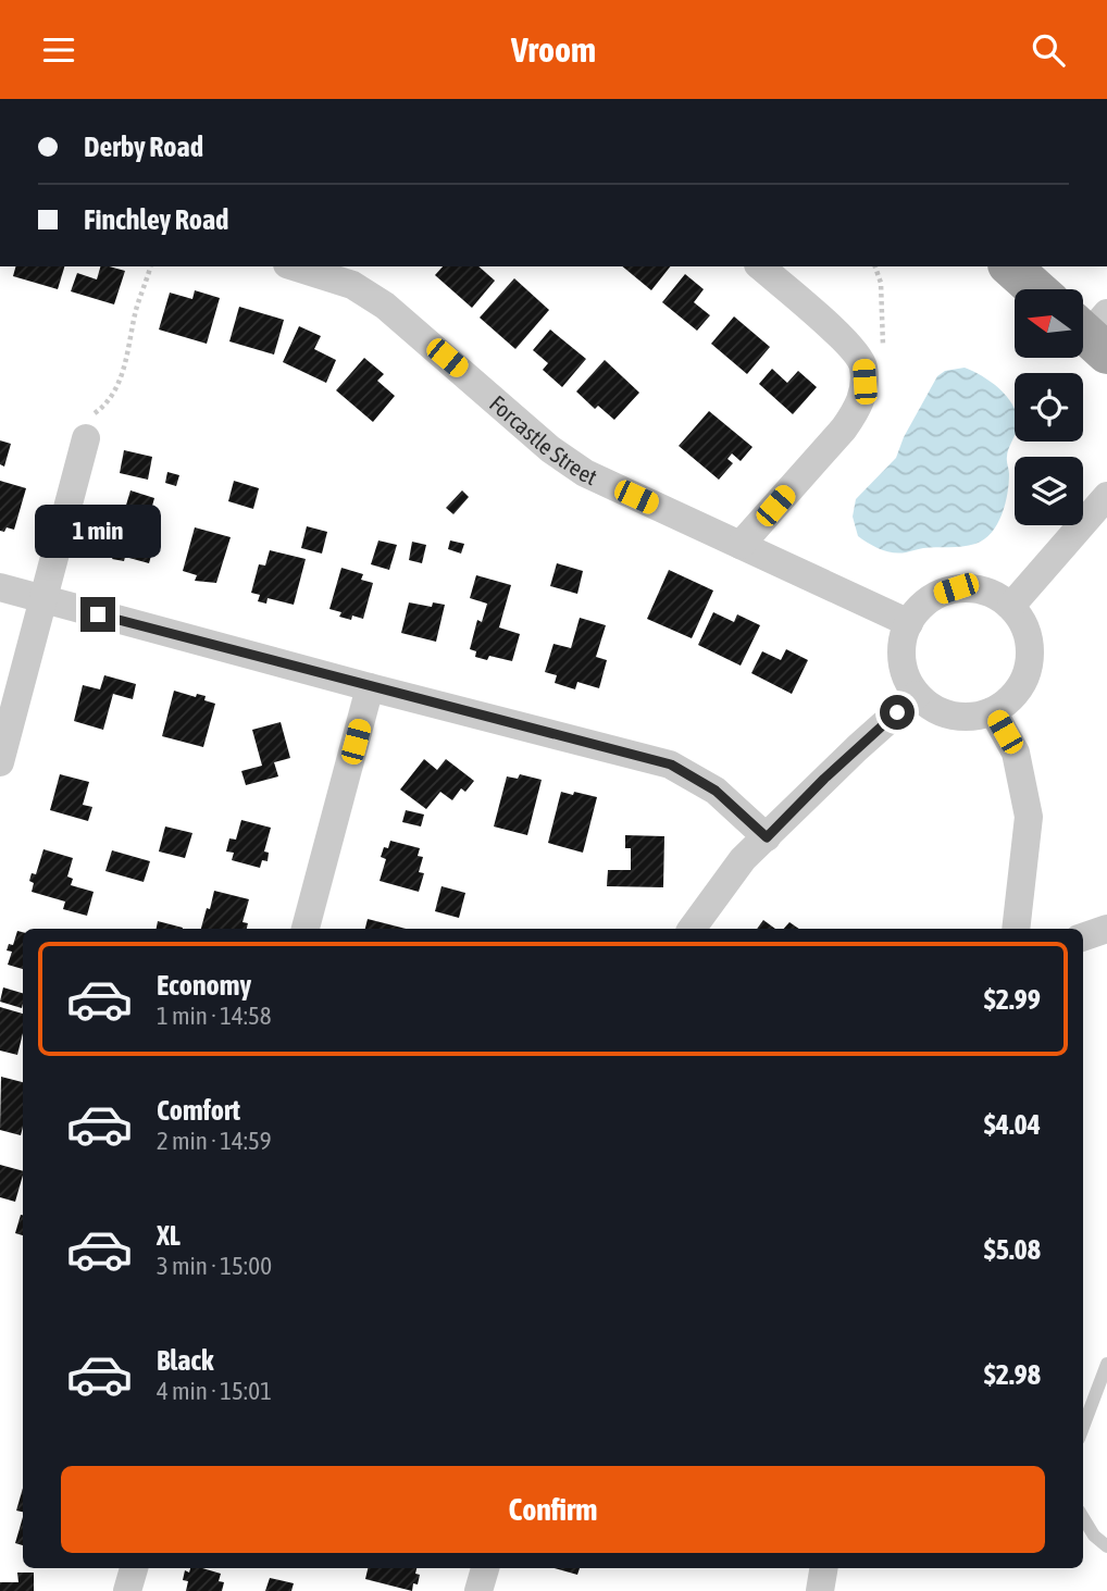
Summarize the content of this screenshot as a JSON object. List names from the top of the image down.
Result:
{
  "streets": {
    "street": ["Forcastle Street"]
  },
  "north": "left",
  "page": {
    "header": "Vroom",
    "banner": ["Derby Road", "Finchley Road"],
    "bubble": "1 min",
    "list": [
      {
        "name": "Economy",
        "note": "1 min · 14:58",
        "value": "$2.99"
      },
      {
        "name": "Comfort",
        "note": "2 min · 14:59",
        "value": "$4.04"
      },
      {
        "name": "XL",
        "note": "3 min · 15:00",
        "value": "$5.08"
      },
      {
        "name": "Black",
        "note": "4 min · 15:01",
        "value": "$2.98"
      }
    ],
    "buttons": "Confirm"
  }
}
